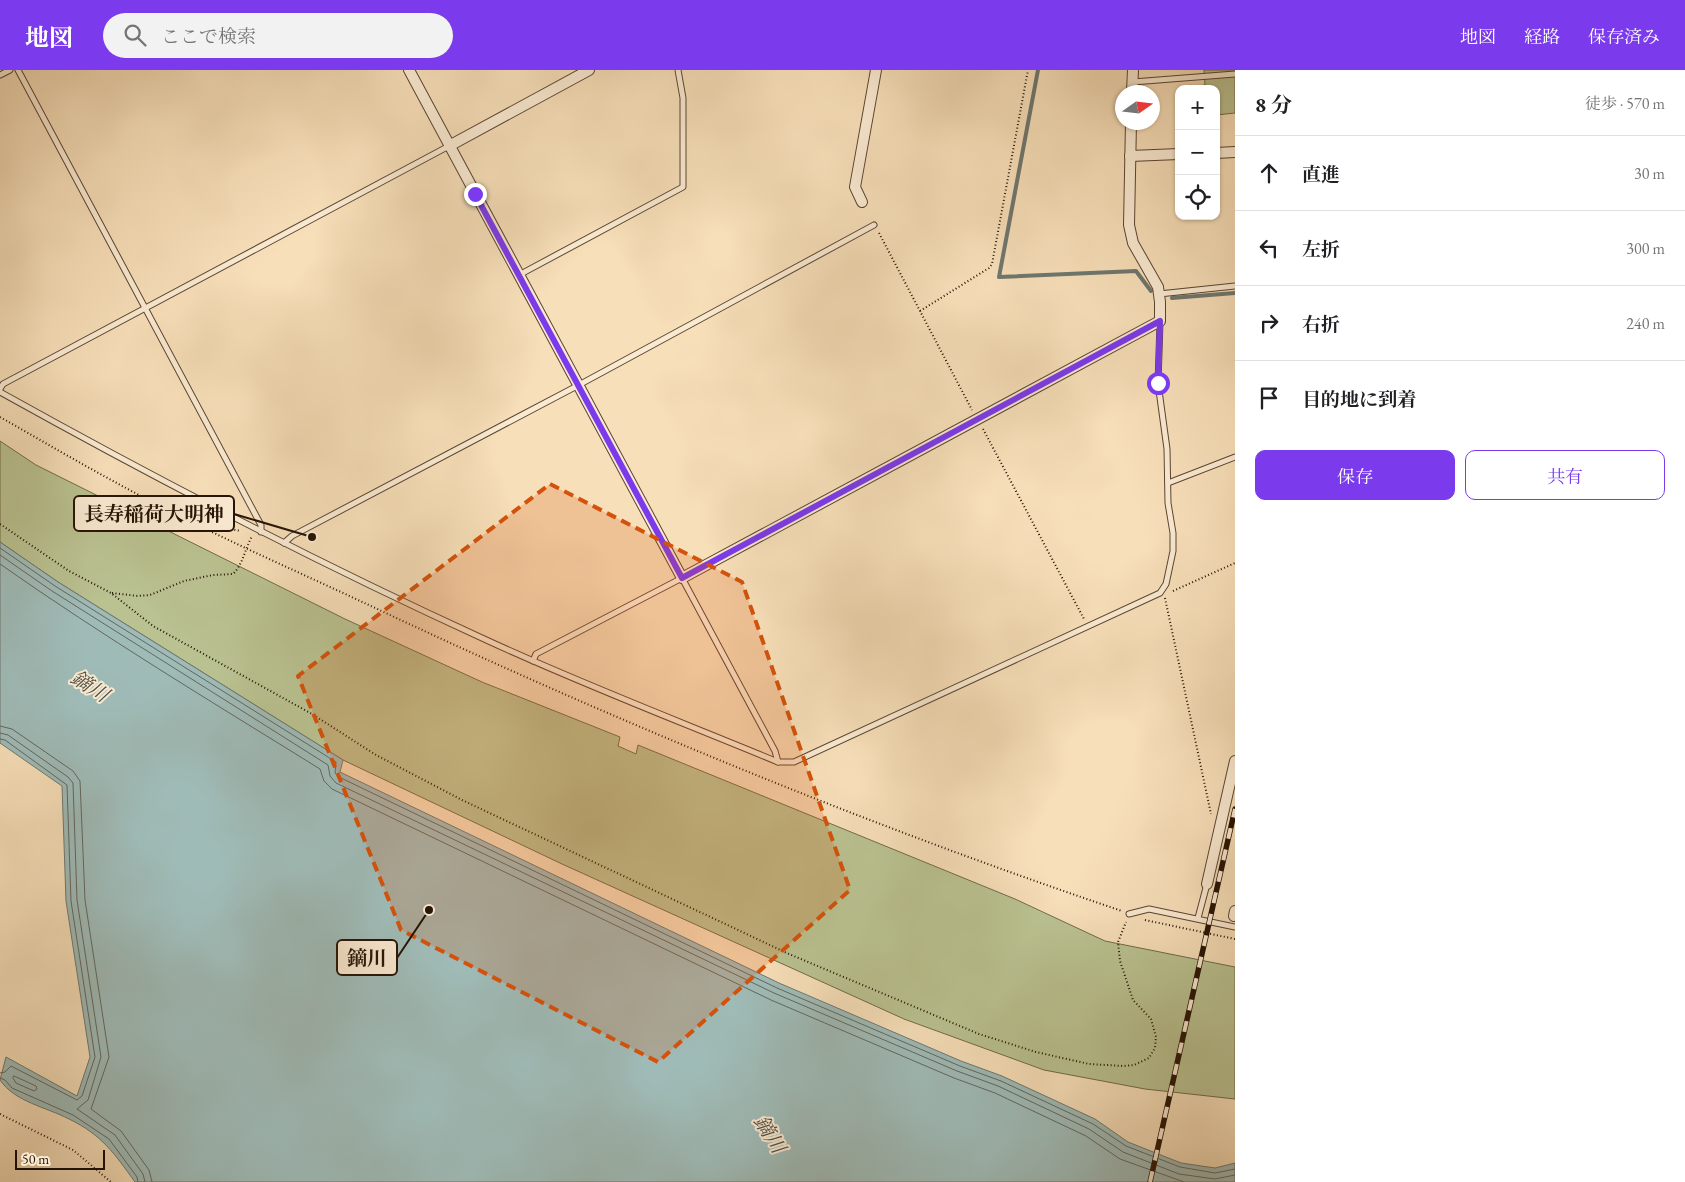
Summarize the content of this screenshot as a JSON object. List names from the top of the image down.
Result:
{
  "water": ["鏑川"],
  "places": ["長寿稲荷大明神", "鏑川"],
  "scale_bar": "50 m",
  "north": "right",
  "page": {
    "header": "地図",
    "search": "ここで検索",
    "nav": ["地図", "経路", "保存済み"],
    "heading": ["8 分", "徒歩 · 570 m"],
    "map_buttons": ["+", "−"],
    "list": [
      ["直進", "30 m"],
      ["左折", "300 m"],
      ["右折", "240 m"],
      "目的地に到着"
    ],
    "buttons": ["保存", "共有"],
    "scale": "50 m"
  }
}
